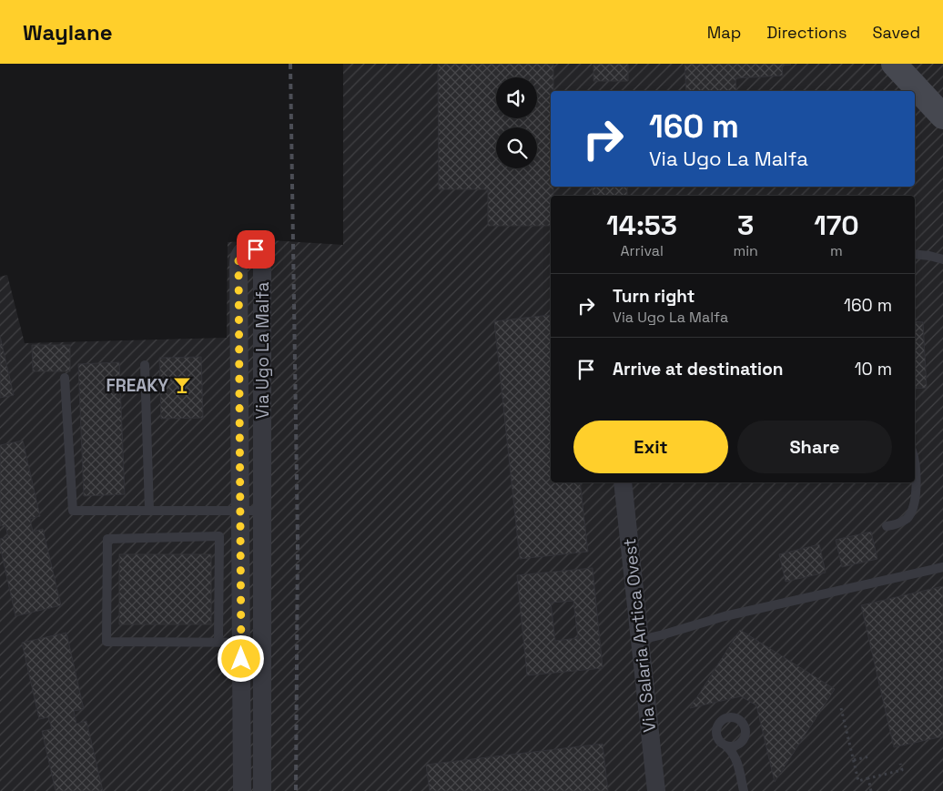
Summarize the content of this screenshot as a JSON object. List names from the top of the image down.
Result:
{
  "streets": {
    "street": ["Via Ugo La Malfa", "Via Salaria Antica Ovest"]
  },
  "places": {
    "bar": ["FREAKY"]
  },
  "page": {
    "header": "Waylane",
    "nav": ["Map", "Directions", "Saved"],
    "turn": ["160 m", "Via Ugo La Malfa"],
    "eta": [
      "14:53",
      "Arrival",
      "3",
      "min",
      "170",
      "m"
    ],
    "list": [
      {
        "name": "Turn right",
        "note": "Via Ugo La Malfa",
        "value": "160 m"
      },
      {
        "name": "Arrive at destination",
        "value": "10 m"
      }
    ],
    "buttons": ["Exit", "Share"]
  }
}
